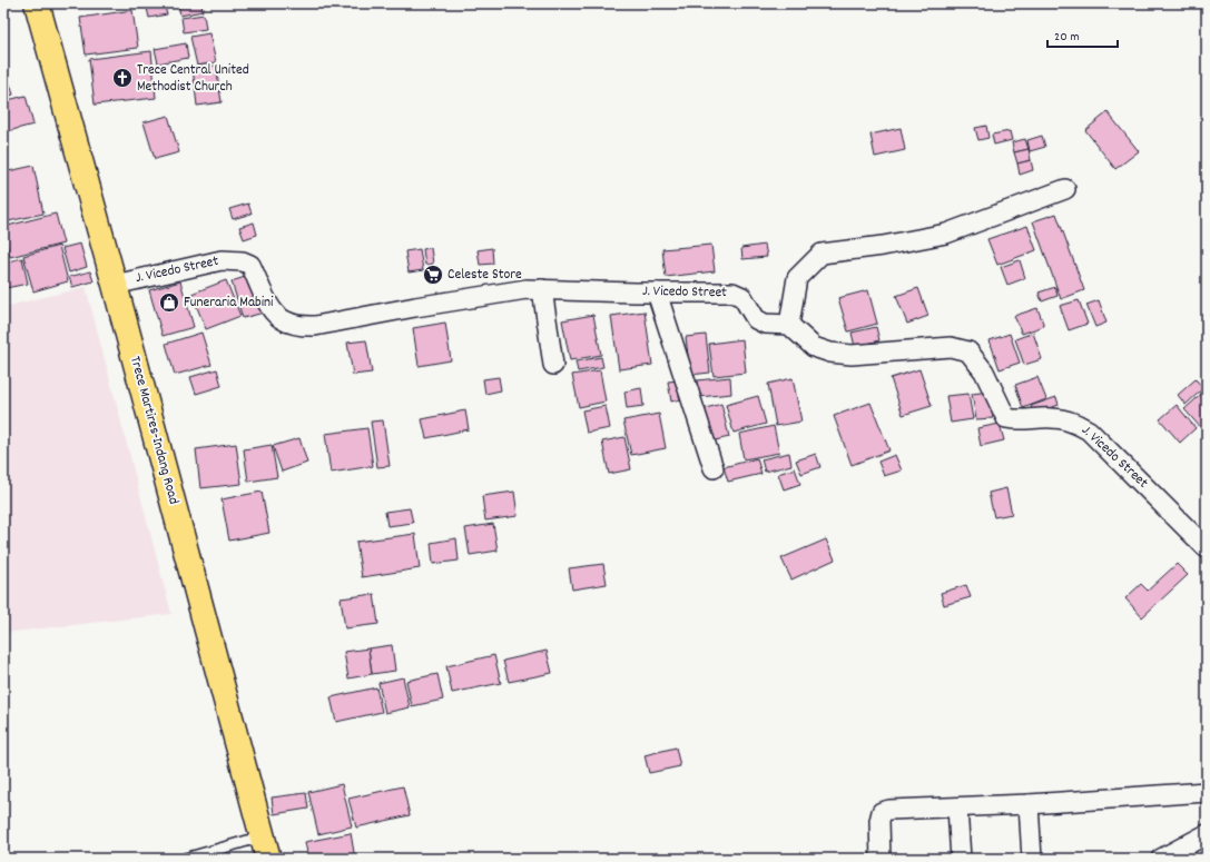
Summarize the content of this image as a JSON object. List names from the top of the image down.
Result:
{
  "streets": {
    "main road": ["Trece Martires-Indang Road"],
    "street": ["J. Vicedo Street"]
  },
  "crossings": [
    ["J. Vicedo Street", "Trece Martires-Indang Road"]
  ],
  "places": {
    "church": ["Trece Central United Methodist Church"],
    "supermarket": ["Celeste Store"],
    "shop": ["Funeraria Mabini"]
  },
  "scale_bar": "20 m"
}
